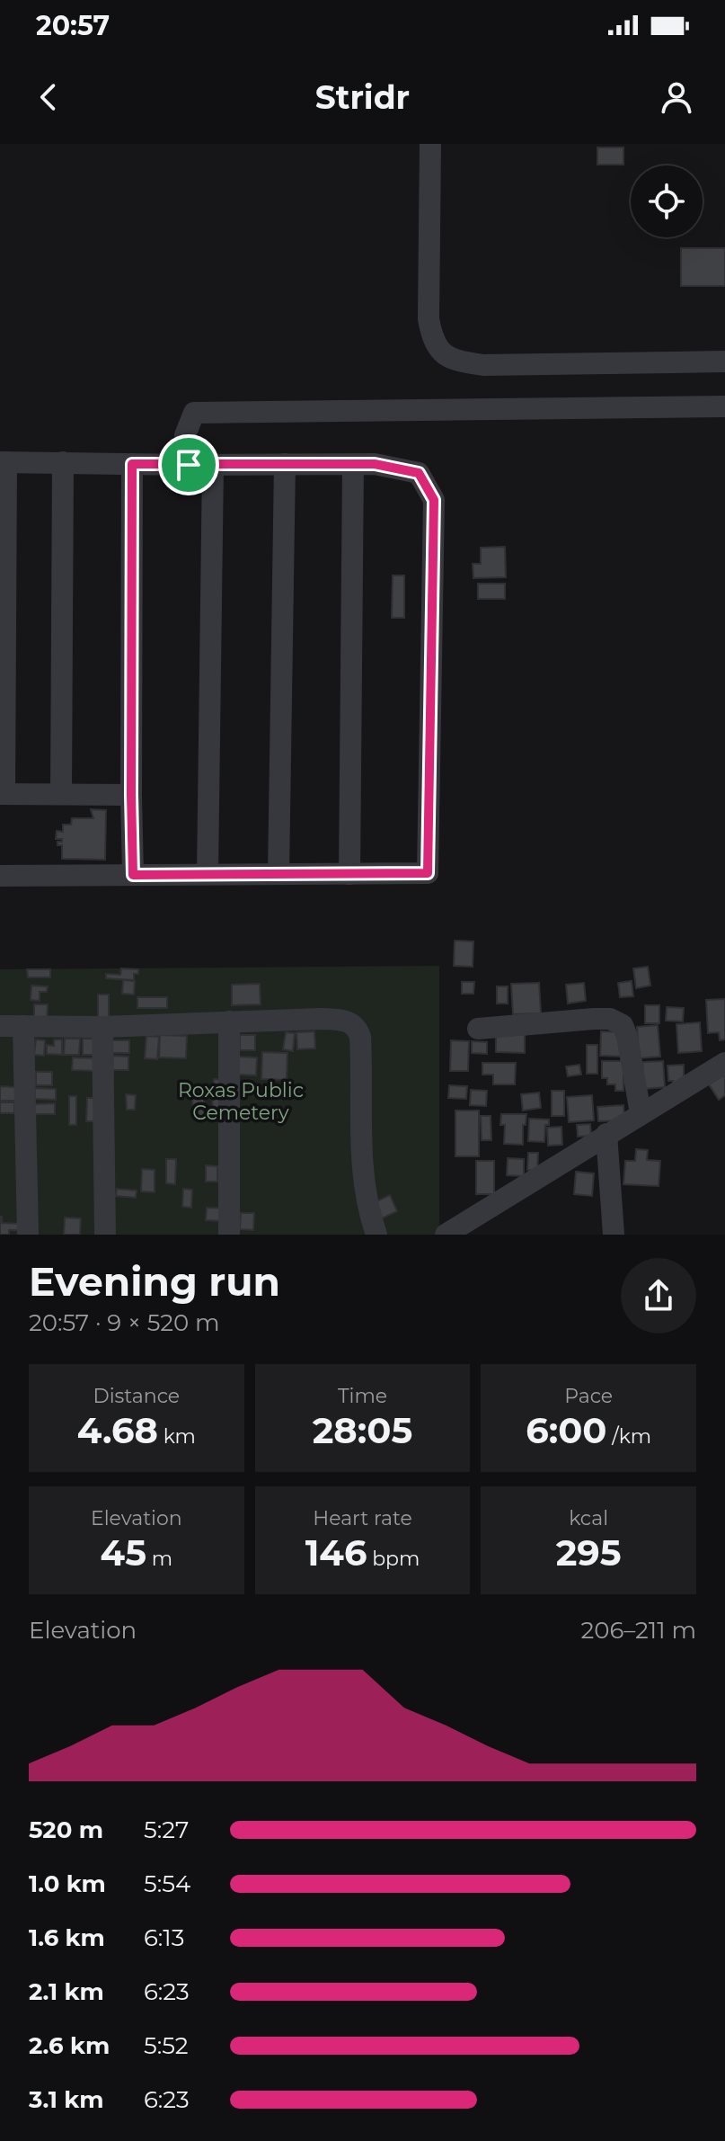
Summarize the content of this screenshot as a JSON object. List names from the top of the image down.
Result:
{
  "parks": ["Roxas Public Cemetery"],
  "page": {
    "status": "20:57",
    "header": "Stridr",
    "heading": ["Evening run", "20:57 · 9 × 520 m"],
    "stats": [
      ["Distance", "4.68 km"],
      ["Time", "28:05"],
      ["Pace", "6:00 /km"],
      ["Elevation", "45 m"],
      ["Heart rate", "146 bpm"],
      ["kcal", "295"]
    ],
    "chart": ["Elevation", "206–211 m"],
    "list": [
      {
        "name": "520 m",
        "note": "5:27"
      },
      {
        "name": "1.0 km",
        "note": "5:54"
      },
      {
        "name": "1.6 km",
        "note": "6:13"
      },
      {
        "name": "2.1 km",
        "note": "6:23"
      },
      {
        "name": "2.6 km",
        "note": "5:52"
      },
      {
        "name": "3.1 km",
        "note": "6:23"
      }
    ]
  }
}
